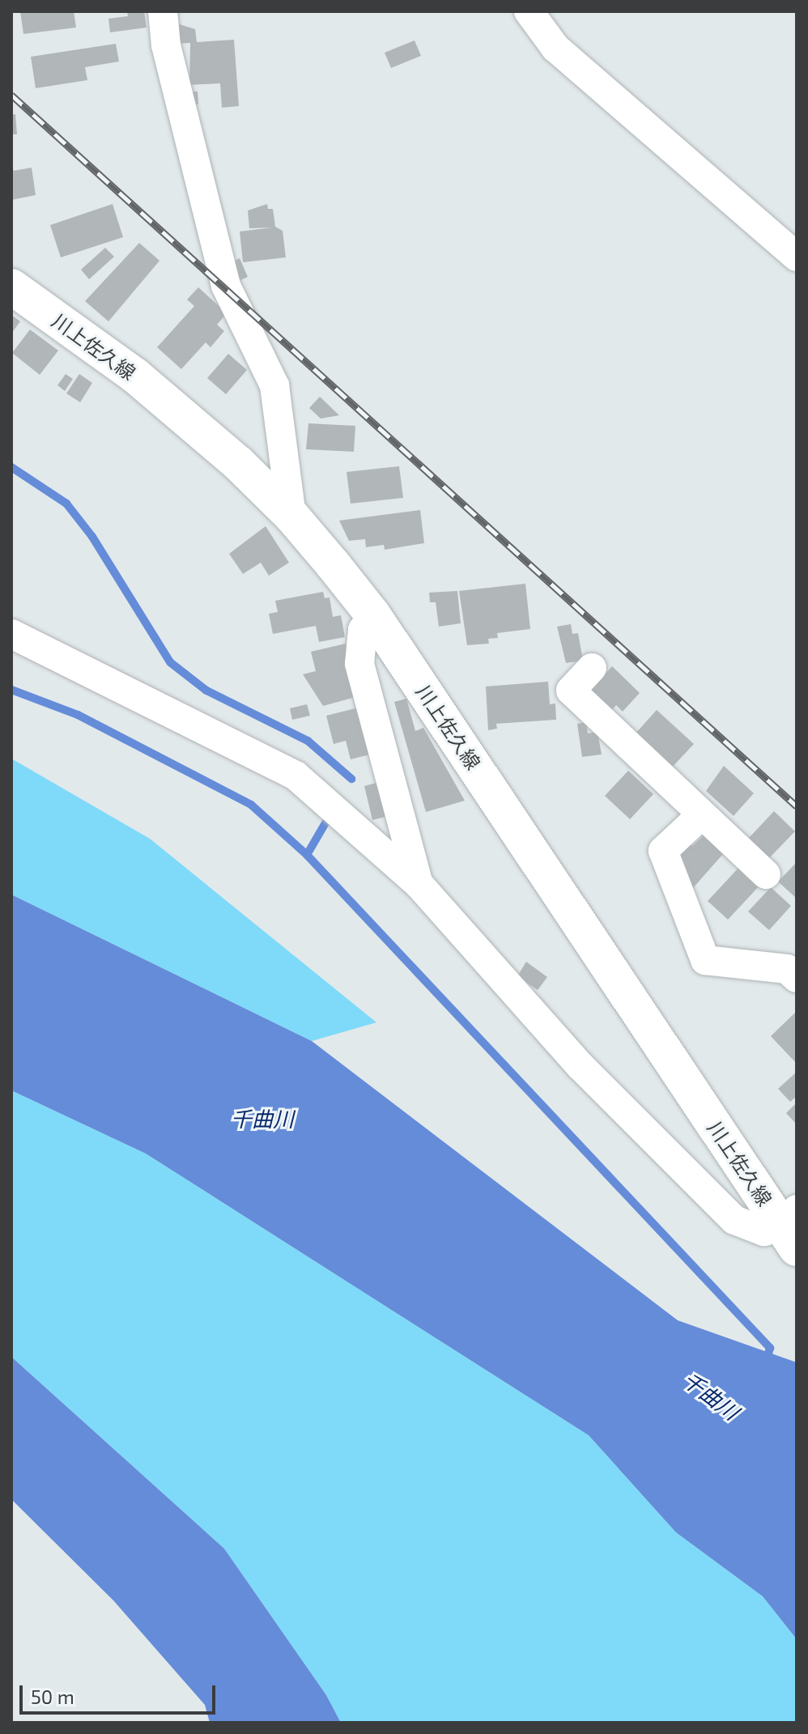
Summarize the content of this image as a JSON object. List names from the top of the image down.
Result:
{
  "streets": {
    "main road": ["川上佐久線"]
  },
  "water": ["千曲川"],
  "scale_bar": "50 m"
}
